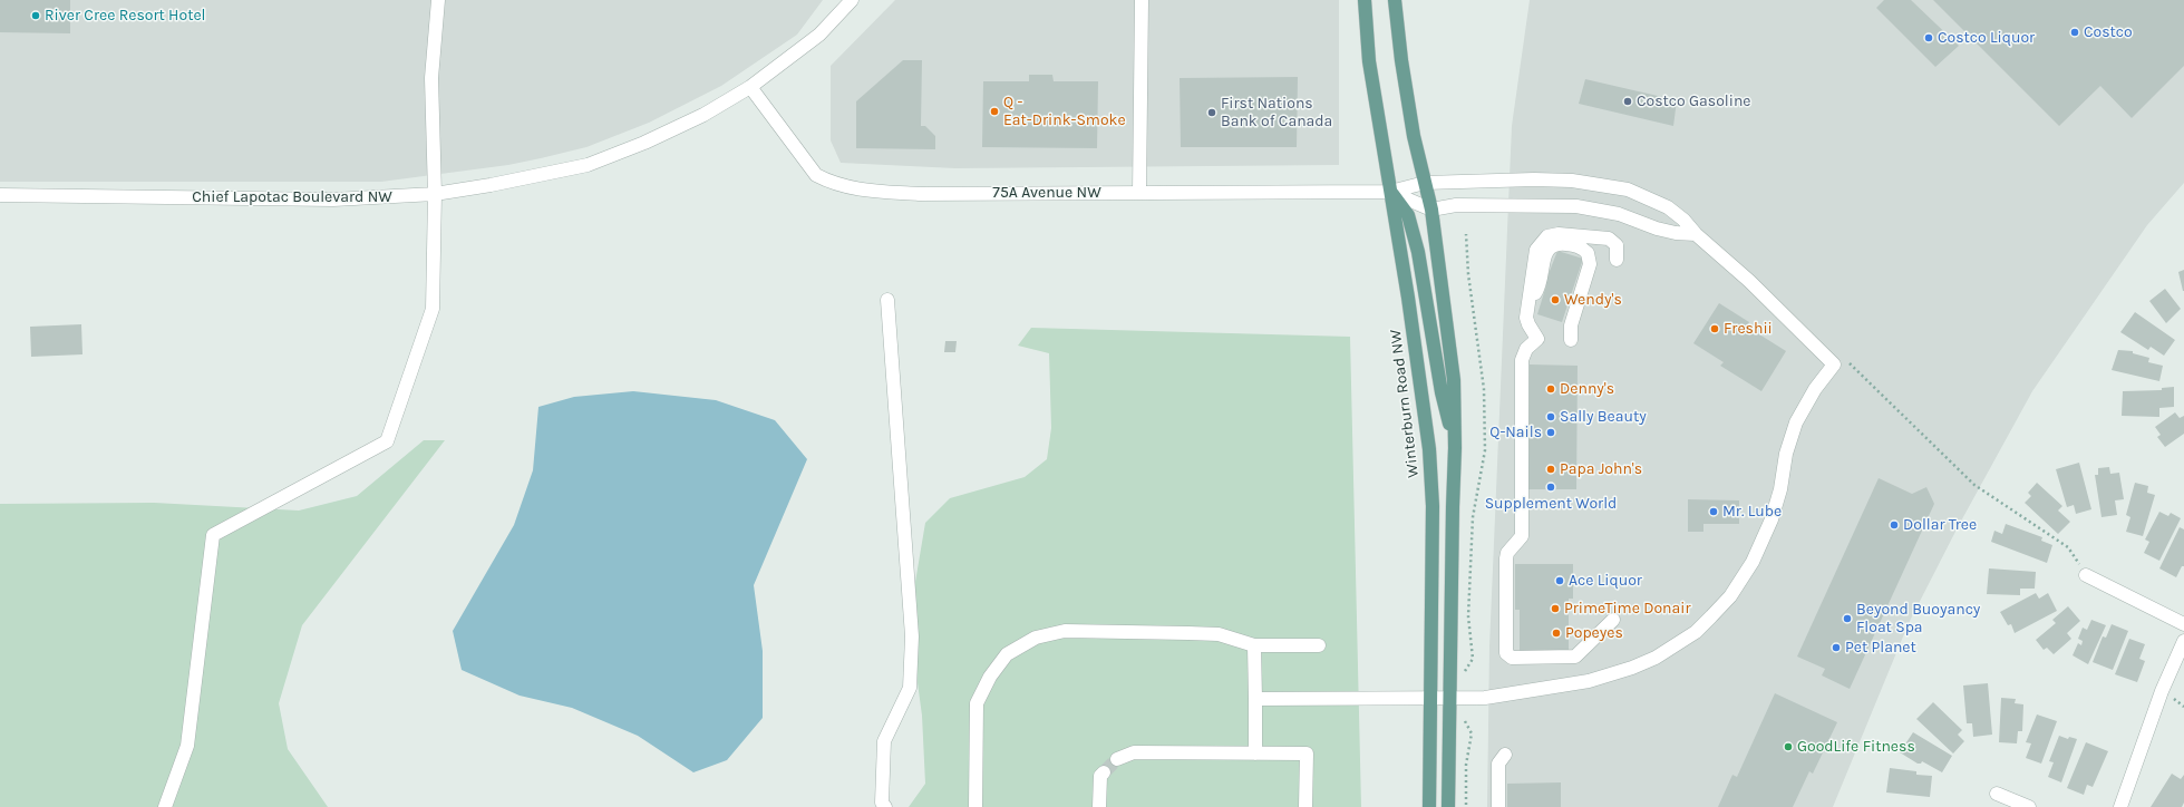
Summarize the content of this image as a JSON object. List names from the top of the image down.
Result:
{
  "streets": {
    "main road": ["Winterburn Road NW"],
    "street": ["75A Avenue NW", "Chief Lapotac Boulevard NW"]
  },
  "crossings": [
    ["75A Avenue NW", "Chief Lapotac Boulevard NW"],
    ["75A Avenue NW", "Winterburn Road NW"]
  ],
  "places": [
    "River Cree Resort Hotel",
    "Costco",
    "Costco Liquor",
    "Costco Gasoline",
    "Q - Eat-Drink-Smoke",
    "First Nations Bank of Canada",
    "Wendy's",
    "Freshii",
    "Denny's",
    "Sally Beauty",
    "Q-Nails",
    "Papa John's",
    "Supplement World",
    "Mr. Lube",
    "Dollar Tree",
    "Ace Liquor",
    "PrimeTime Donair",
    "Beyond Buoyancy Float Spa",
    "Popeyes",
    "Pet Planet",
    "GoodLife Fitness"
  ]
}
